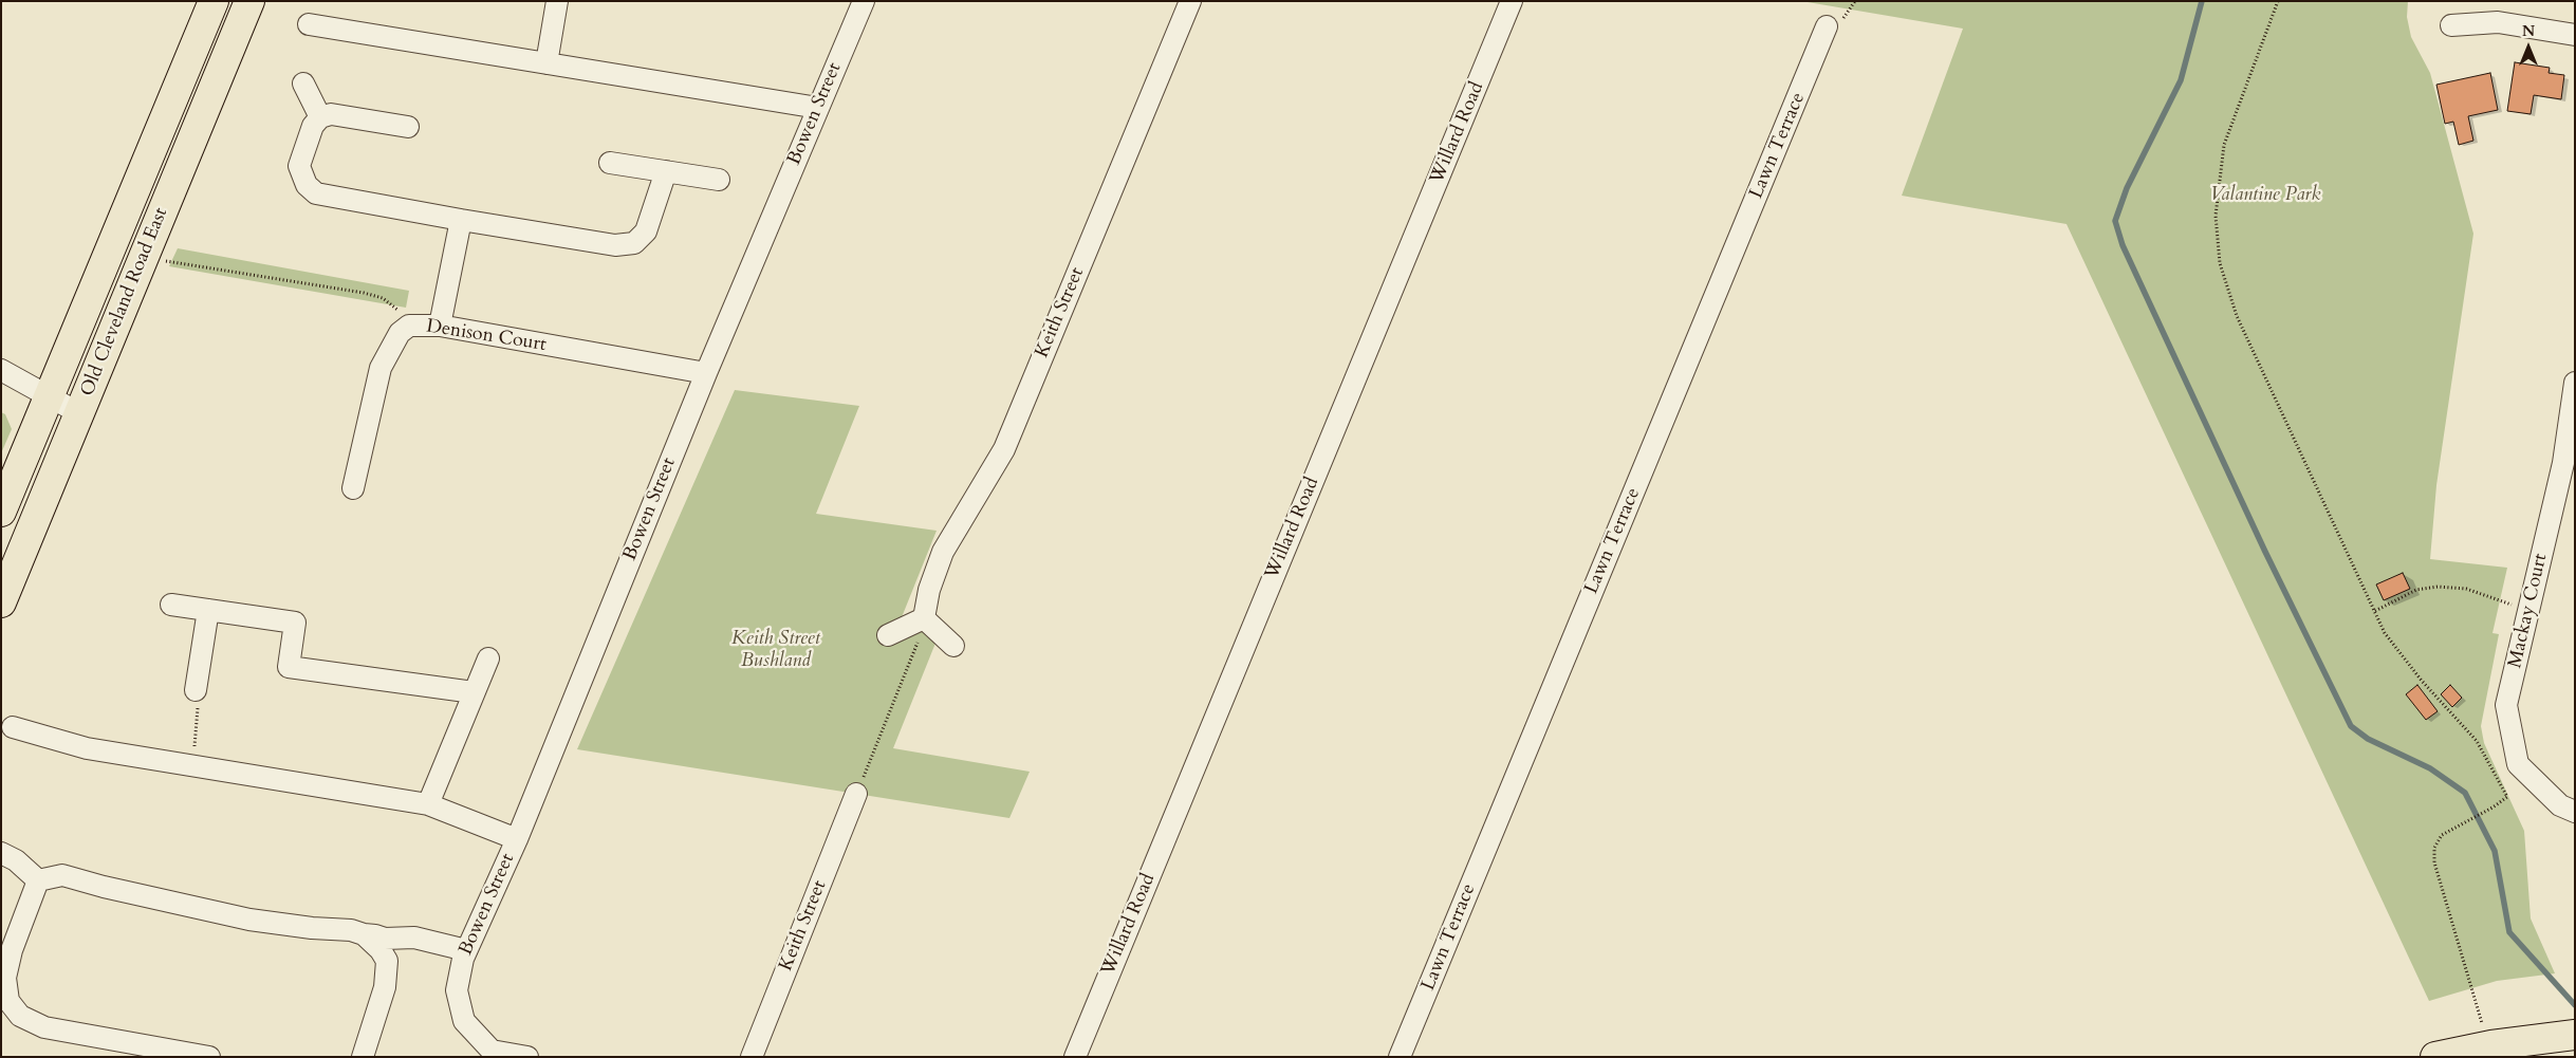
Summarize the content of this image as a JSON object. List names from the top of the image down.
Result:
{
  "streets": {
    "main road": ["Old Cleveland Road East"],
    "street": [
      "Bowen Street",
      "Willard Road",
      "Lawn Terrace",
      "Keith Street",
      "Denison Court",
      "Mackay Court"
    ]
  },
  "crossings": [
    ["Bowen Street", "Denison Court"]
  ],
  "parks": ["Valantine Park", "Keith Street Bushland"],
  "north": "top"
}
